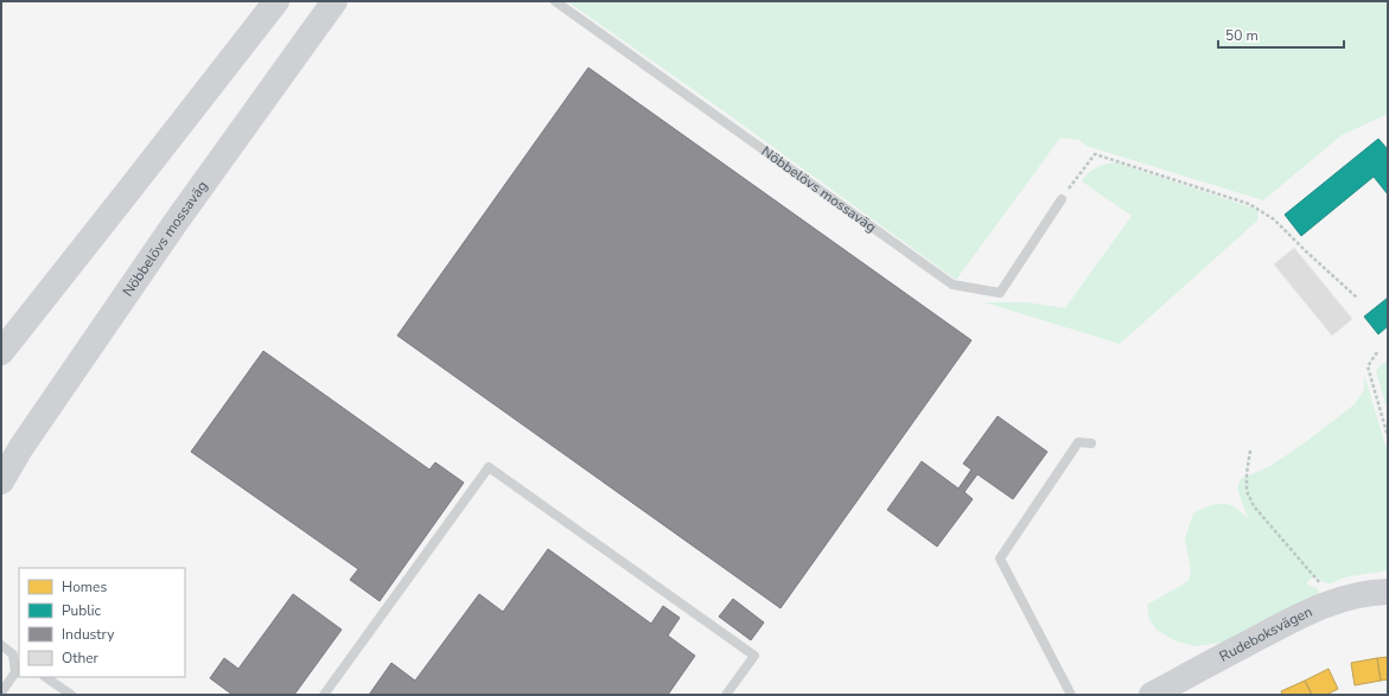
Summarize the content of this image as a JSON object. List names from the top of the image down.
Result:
{
  "streets": {
    "main road": ["Nöbbelövs mossaväg", "Rudeboksvägen"]
  },
  "legend": [
    "Homes",
    "Public",
    "Industry",
    "Other"
  ],
  "scale_bar": "50 m"
}
